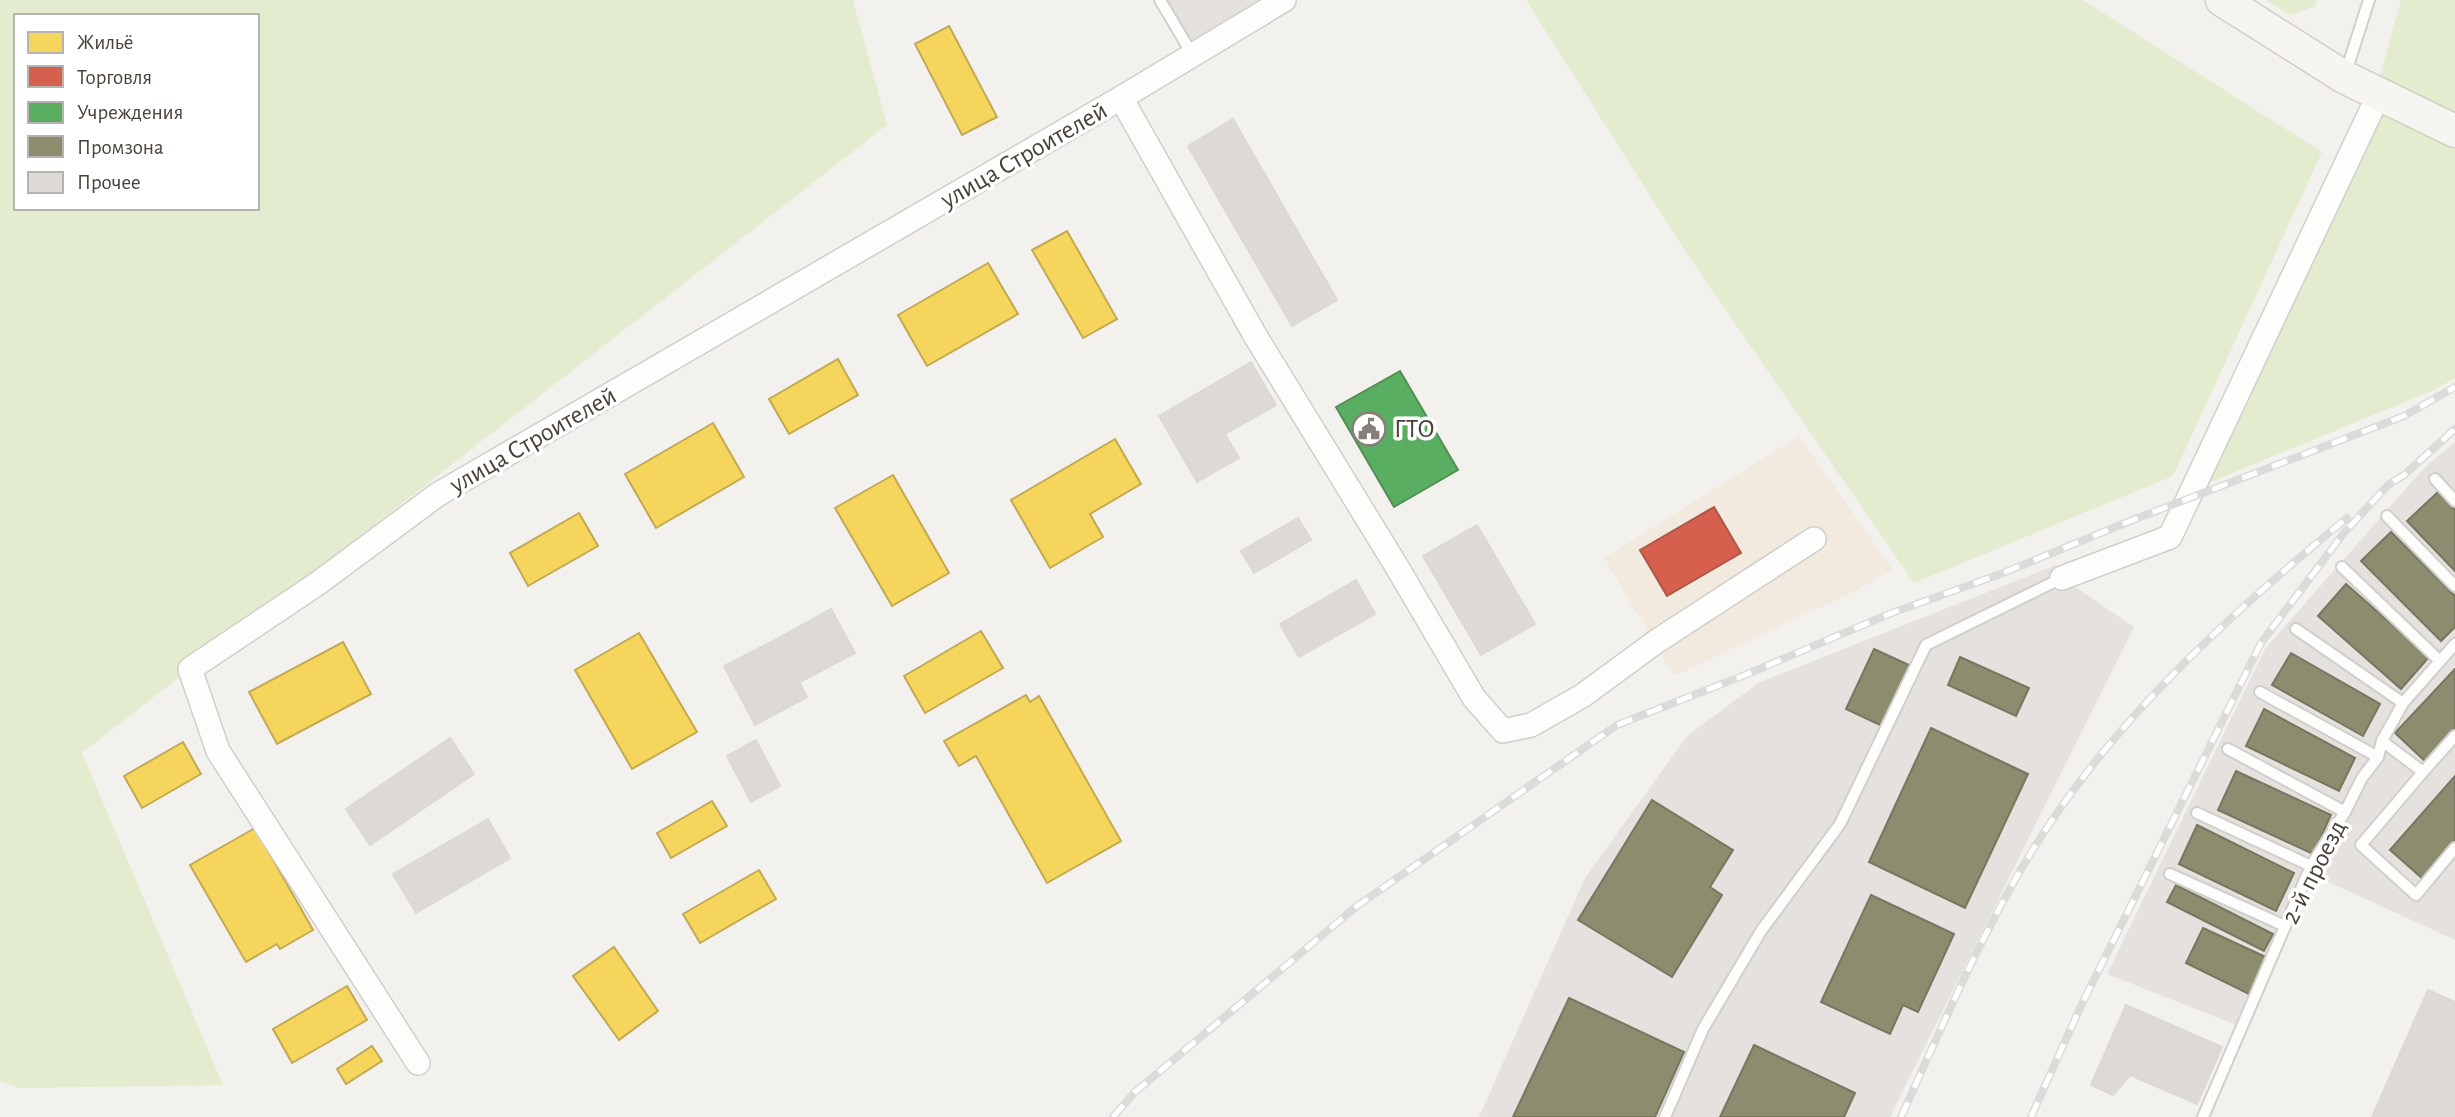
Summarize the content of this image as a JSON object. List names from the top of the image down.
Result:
{
  "streets": {
    "street": ["улица Строителей"],
    "lane": ["2-й проезд"]
  },
  "places": {
    "public building": ["ГТО"]
  },
  "legend": [
    "Жильё",
    "Торговля",
    "Учреждения",
    "Промзона",
    "Прочее"
  ]
}
